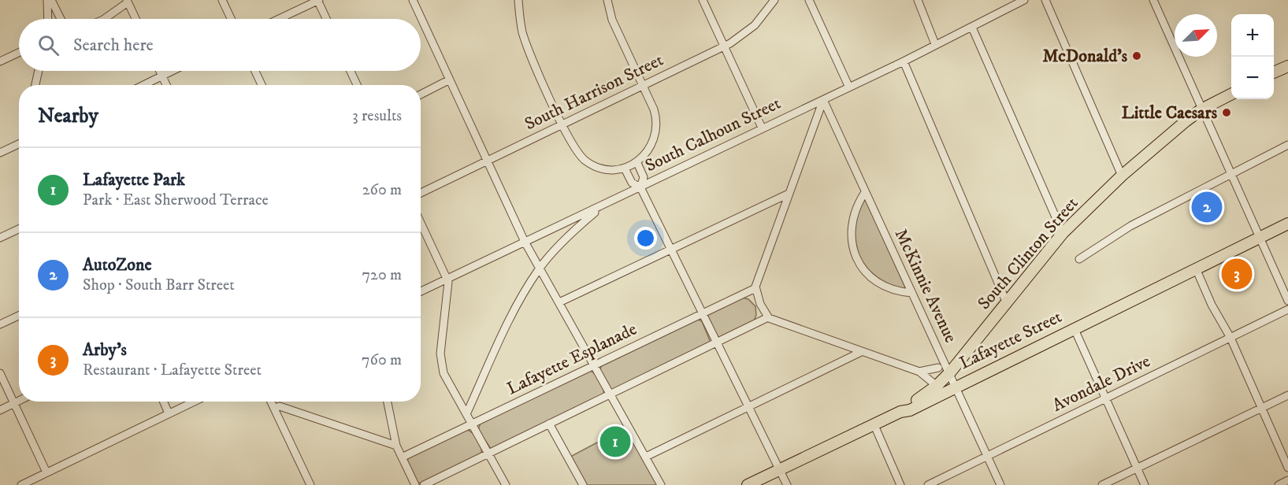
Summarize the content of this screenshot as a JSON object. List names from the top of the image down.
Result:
{
  "streets": {
    "highway": ["South Clinton Street", "Lafayette Street"],
    "street": [
      "South Harrison Street",
      "South Calhoun Street",
      "McKinnie Avenue",
      "Lafayette Esplanade",
      "Avondale Drive"
    ]
  },
  "crossings": [
    ["South Calhoun Street", "McKinnie Avenue"],
    ["South Clinton Street", "McKinnie Avenue"],
    ["South Clinton Street", "Lafayette Street"],
    ["McKinnie Avenue", "Lafayette Street"],
    ["McKinnie Avenue", "Avondale Drive"]
  ],
  "places": ["McDonald's", "Little Caesars"],
  "north": "top right",
  "page": {
    "map_buttons": ["+", "−"],
    "search": "Search here",
    "heading": ["Nearby", "3 results"],
    "list": [
      {
        "mark": "1",
        "name": "Lafayette Park",
        "note": "Park · East Sherwood Terrace",
        "value": "260 m"
      },
      {
        "mark": "2",
        "name": "AutoZone",
        "note": "Shop · South Barr Street",
        "value": "720 m"
      },
      {
        "mark": "3",
        "name": "Arby's",
        "note": "Restaurant · Lafayette Street",
        "value": "760 m"
      }
    ],
    "pins": ["2", "3", "1"]
  }
}
